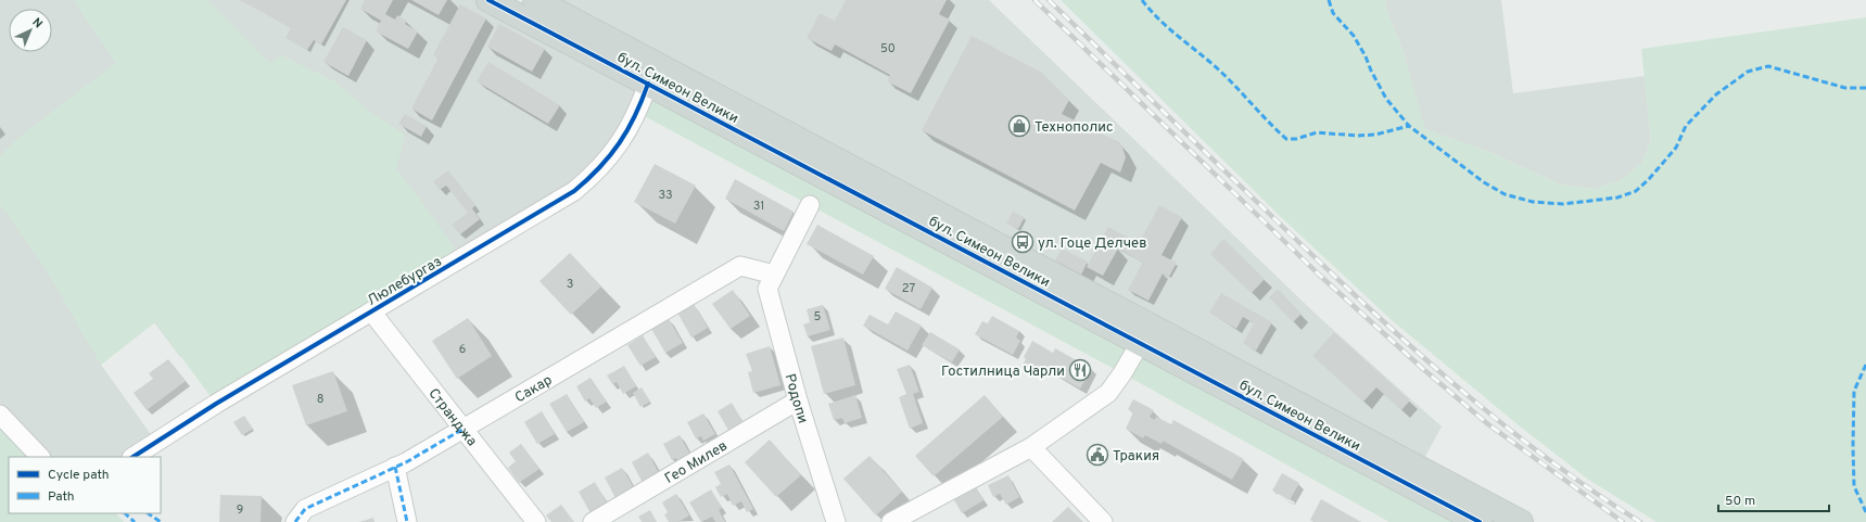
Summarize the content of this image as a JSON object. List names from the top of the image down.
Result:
{
  "streets": {
    "main road": ["бул. Симеон Велики"],
    "street": [
      "Люлебургаз",
      "Сакар",
      "Родопи",
      "Странджа",
      "Гео Милев"
    ]
  },
  "crossings": [
    ["бул. Симеон Велики", "Люлебургаз"],
    ["Люлебургаз", "Странджа"],
    ["Сакар", "Родопи"],
    ["Сакар", "Странджа"],
    ["Родопи", "Гео Милев"]
  ],
  "places": {
    "shop": ["Технополис"],
    "bus stop": ["ул. Гоце Делчев"],
    "restaurant": ["Гостилница Чарли"],
    "public building": ["Тракия"]
  },
  "house_numbers": [
    "50",
    "33",
    "31",
    "3",
    "27",
    "5",
    "6",
    "8",
    "9"
  ],
  "legend": ["Cycle path", "Path"],
  "scale_bar": "50 m",
  "north": "top right"
}
